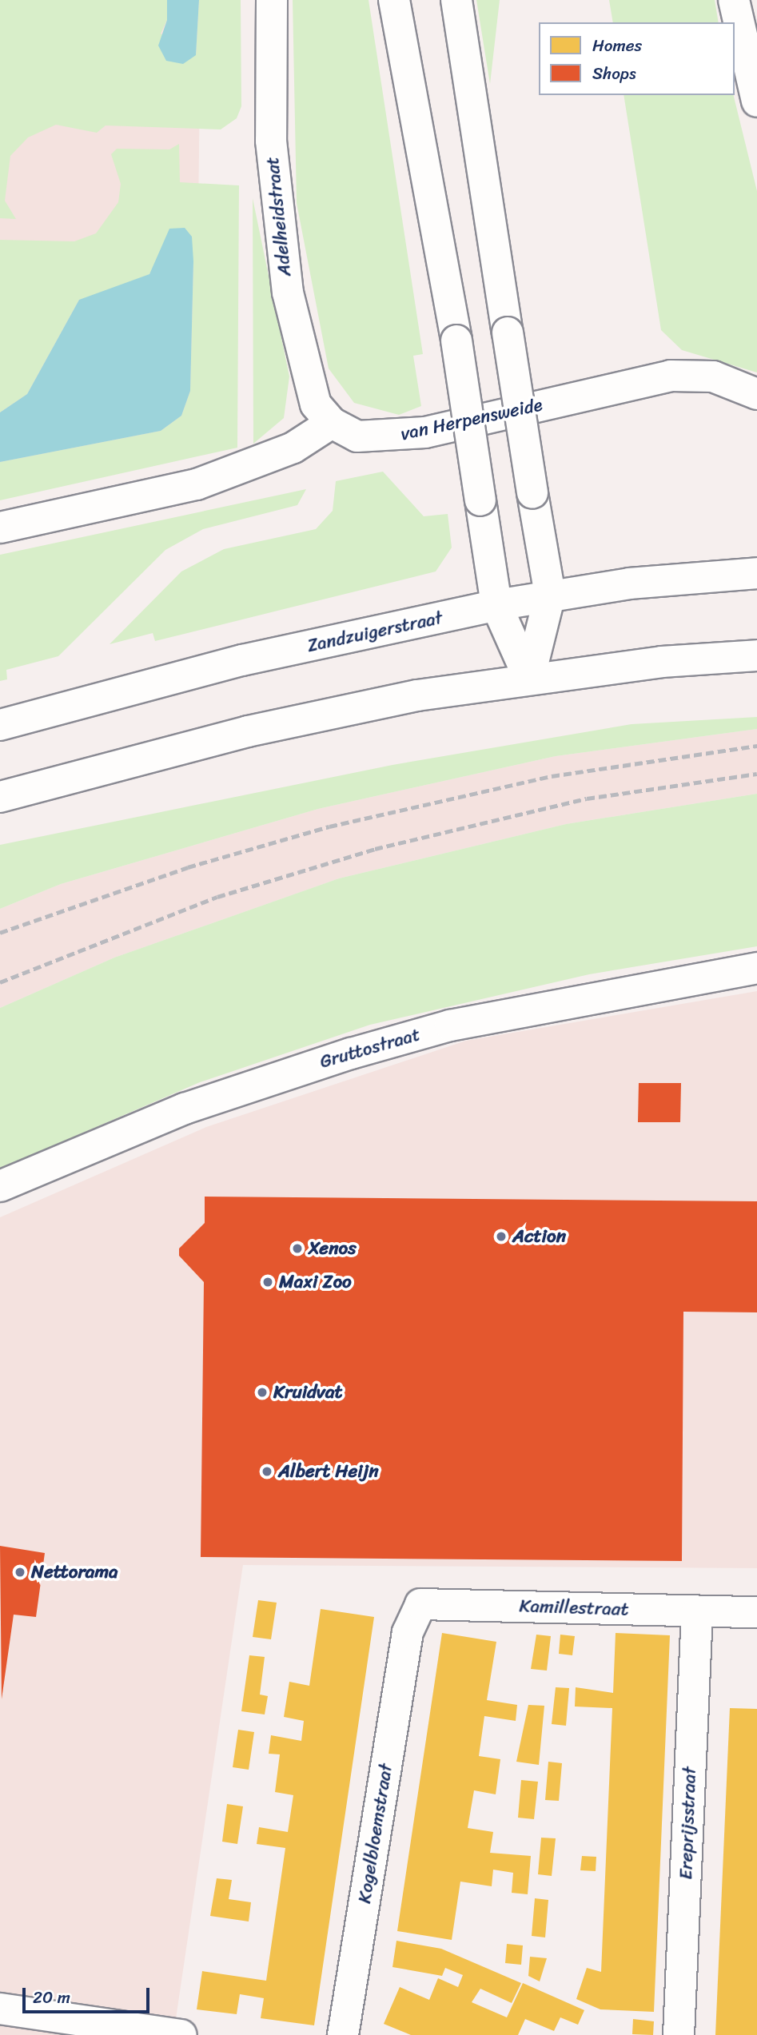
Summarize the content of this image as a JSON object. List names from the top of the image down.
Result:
{
  "streets": {
    "street": [
      "Adelheidstraat",
      "van Herpensweide",
      "Zandzuigerstraat",
      "Gruttostraat",
      "Kamillestraat",
      "Ereprijsstraat",
      "Kogelbloemstraat"
    ]
  },
  "crossings": [
    ["Adelheidstraat", "van Herpensweide"],
    ["Kamillestraat", "Ereprijsstraat"],
    ["Kamillestraat", "Kogelbloemstraat"]
  ],
  "places": [
    "Action",
    "Xenos",
    "Maxi Zoo",
    "Kruidvat",
    "Albert Heijn",
    "Nettorama"
  ],
  "legend": ["Homes", "Shops"],
  "scale_bar": "20 m"
}
